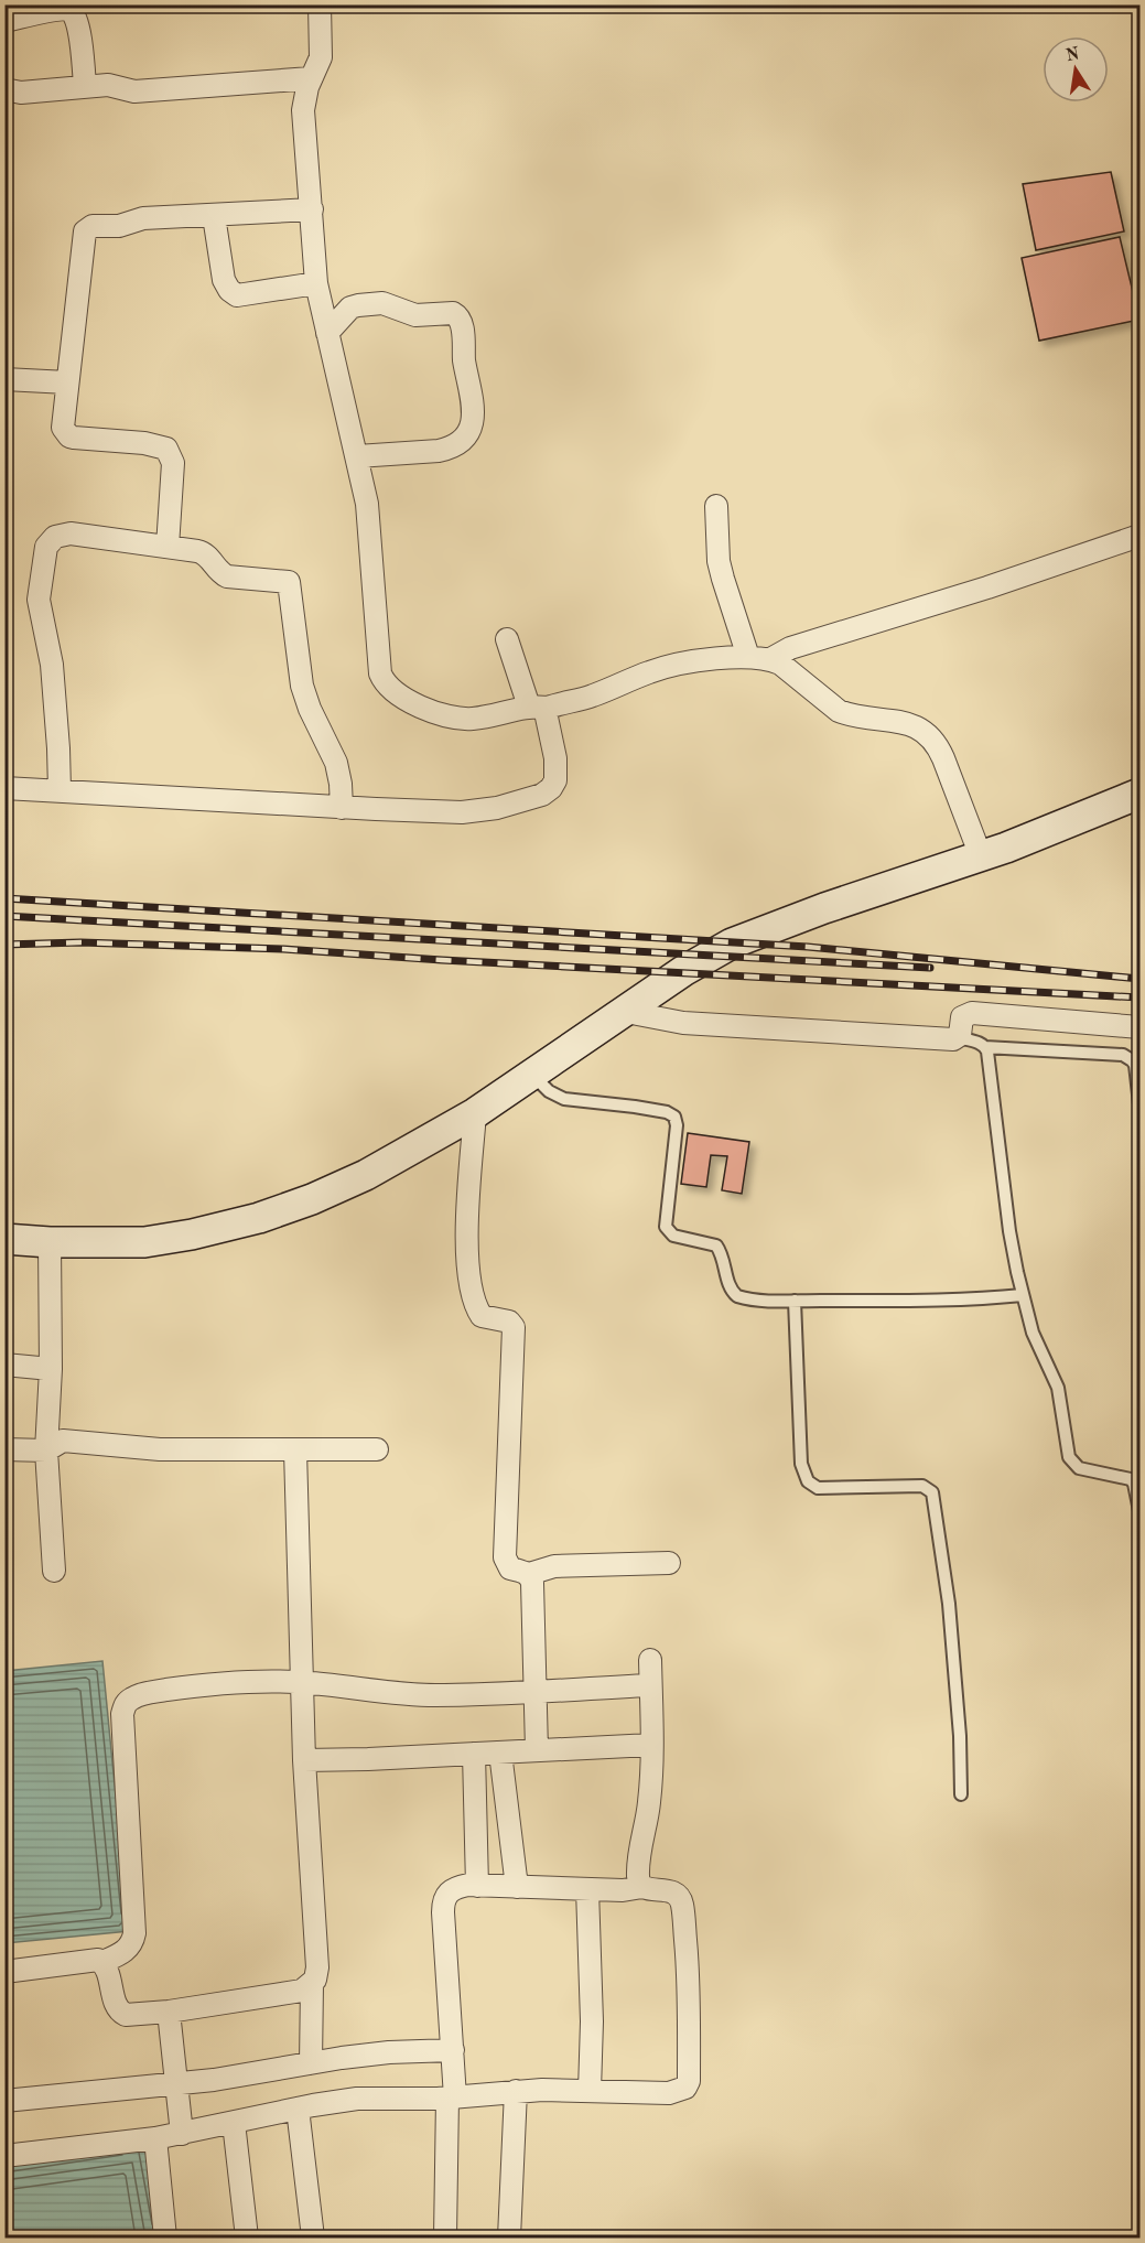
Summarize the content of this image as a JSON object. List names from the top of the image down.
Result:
{
  "north": "top"
}
